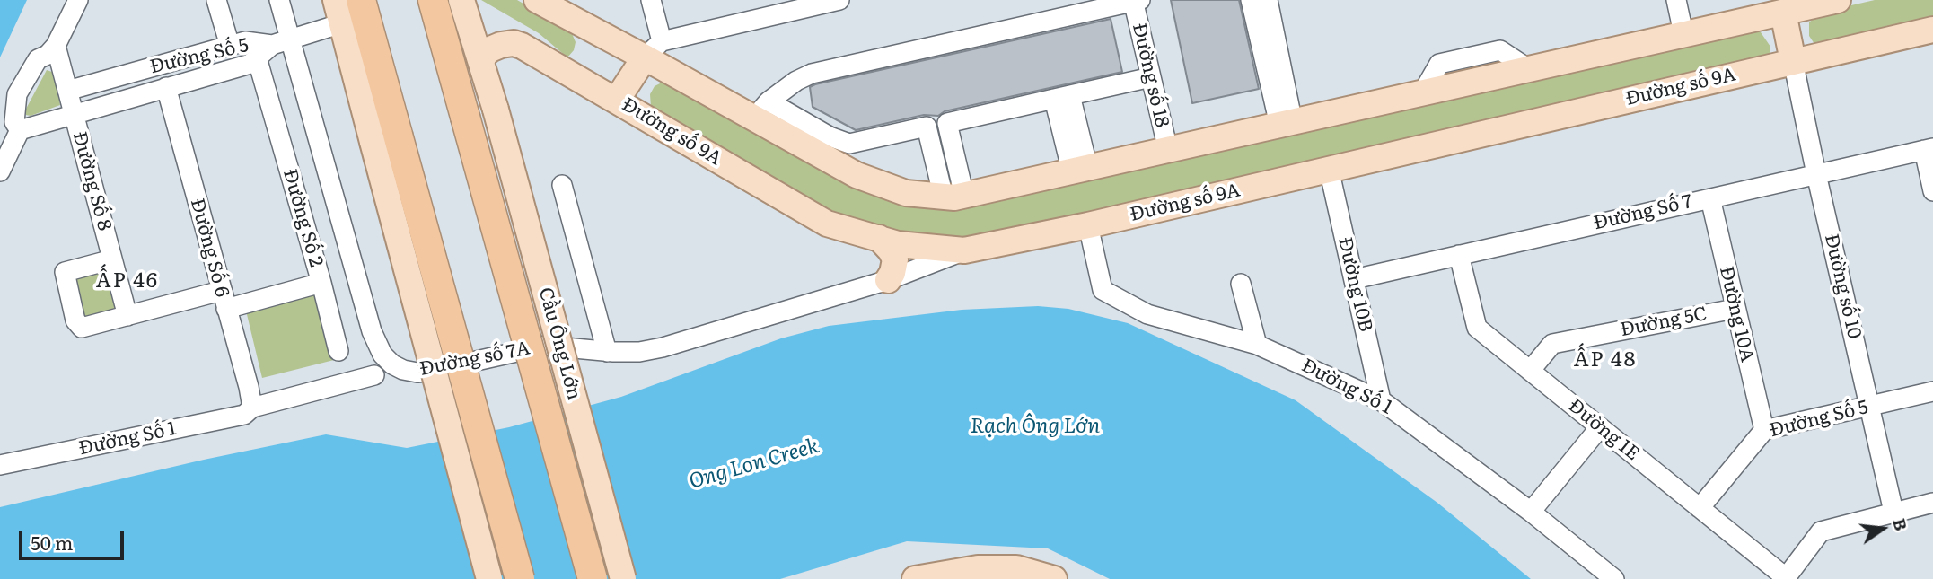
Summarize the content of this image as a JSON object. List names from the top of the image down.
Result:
{
  "streets": {
    "highway": ["Cầu Ông Lớn"],
    "main road": ["Đường số 9A"],
    "street": [
      "Đường Số 5",
      "Đường số 18",
      "Đường Số 8",
      "Đường Số 7",
      "Đường Số 2",
      "Đường Số 6",
      "Đường 10B",
      "Đường số 10",
      "Đường 10A",
      "Đường 5C",
      "Đường số 7A",
      "Đường Số 1",
      "Đường 1E"
    ]
  },
  "crossings": [
    ["Đường Số 5", "Đường Số 8"],
    ["Đường Số 5", "Đường Số 2"],
    ["Đường Số 5", "Đường Số 6"],
    ["Đường Số 5", "Đường số 10"],
    ["Đường Số 5", "Đường 10A"],
    ["Đường Số 5", "Đường số 7A"],
    ["Đường Số 5", "Đường 1E"],
    ["Đường số 9A", "Đường 10B"],
    ["Đường số 9A", "Đường số 10"],
    ["Đường số 9A", "Cầu Ông Lớn"],
    ["Đường số 9A", "Đường số 7A"],
    ["Đường số 9A", "Đường Số 1"],
    ["Đường Số 8", "Đường Số 2"],
    ["Đường Số 7", "Đường 10B"],
    ["Đường Số 7", "Đường số 10"],
    ["Đường Số 7", "Đường 10A"],
    ["Đường Số 7", "Đường 1E"],
    ["Đường Số 2", "Đường Số 6"],
    ["Đường Số 6", "Đường Số 1"],
    ["Đường 10B", "Đường Số 1"],
    ["Đường 10A", "Đường 5C"],
    ["Đường 5C", "Đường 1E"]
  ],
  "districts": ["ẤP 46", "ẤP 48"],
  "water": ["Rạch Ông Lớn", "Ong Lon Creek"],
  "scale_bar": "50 m",
  "north": "right"
}
